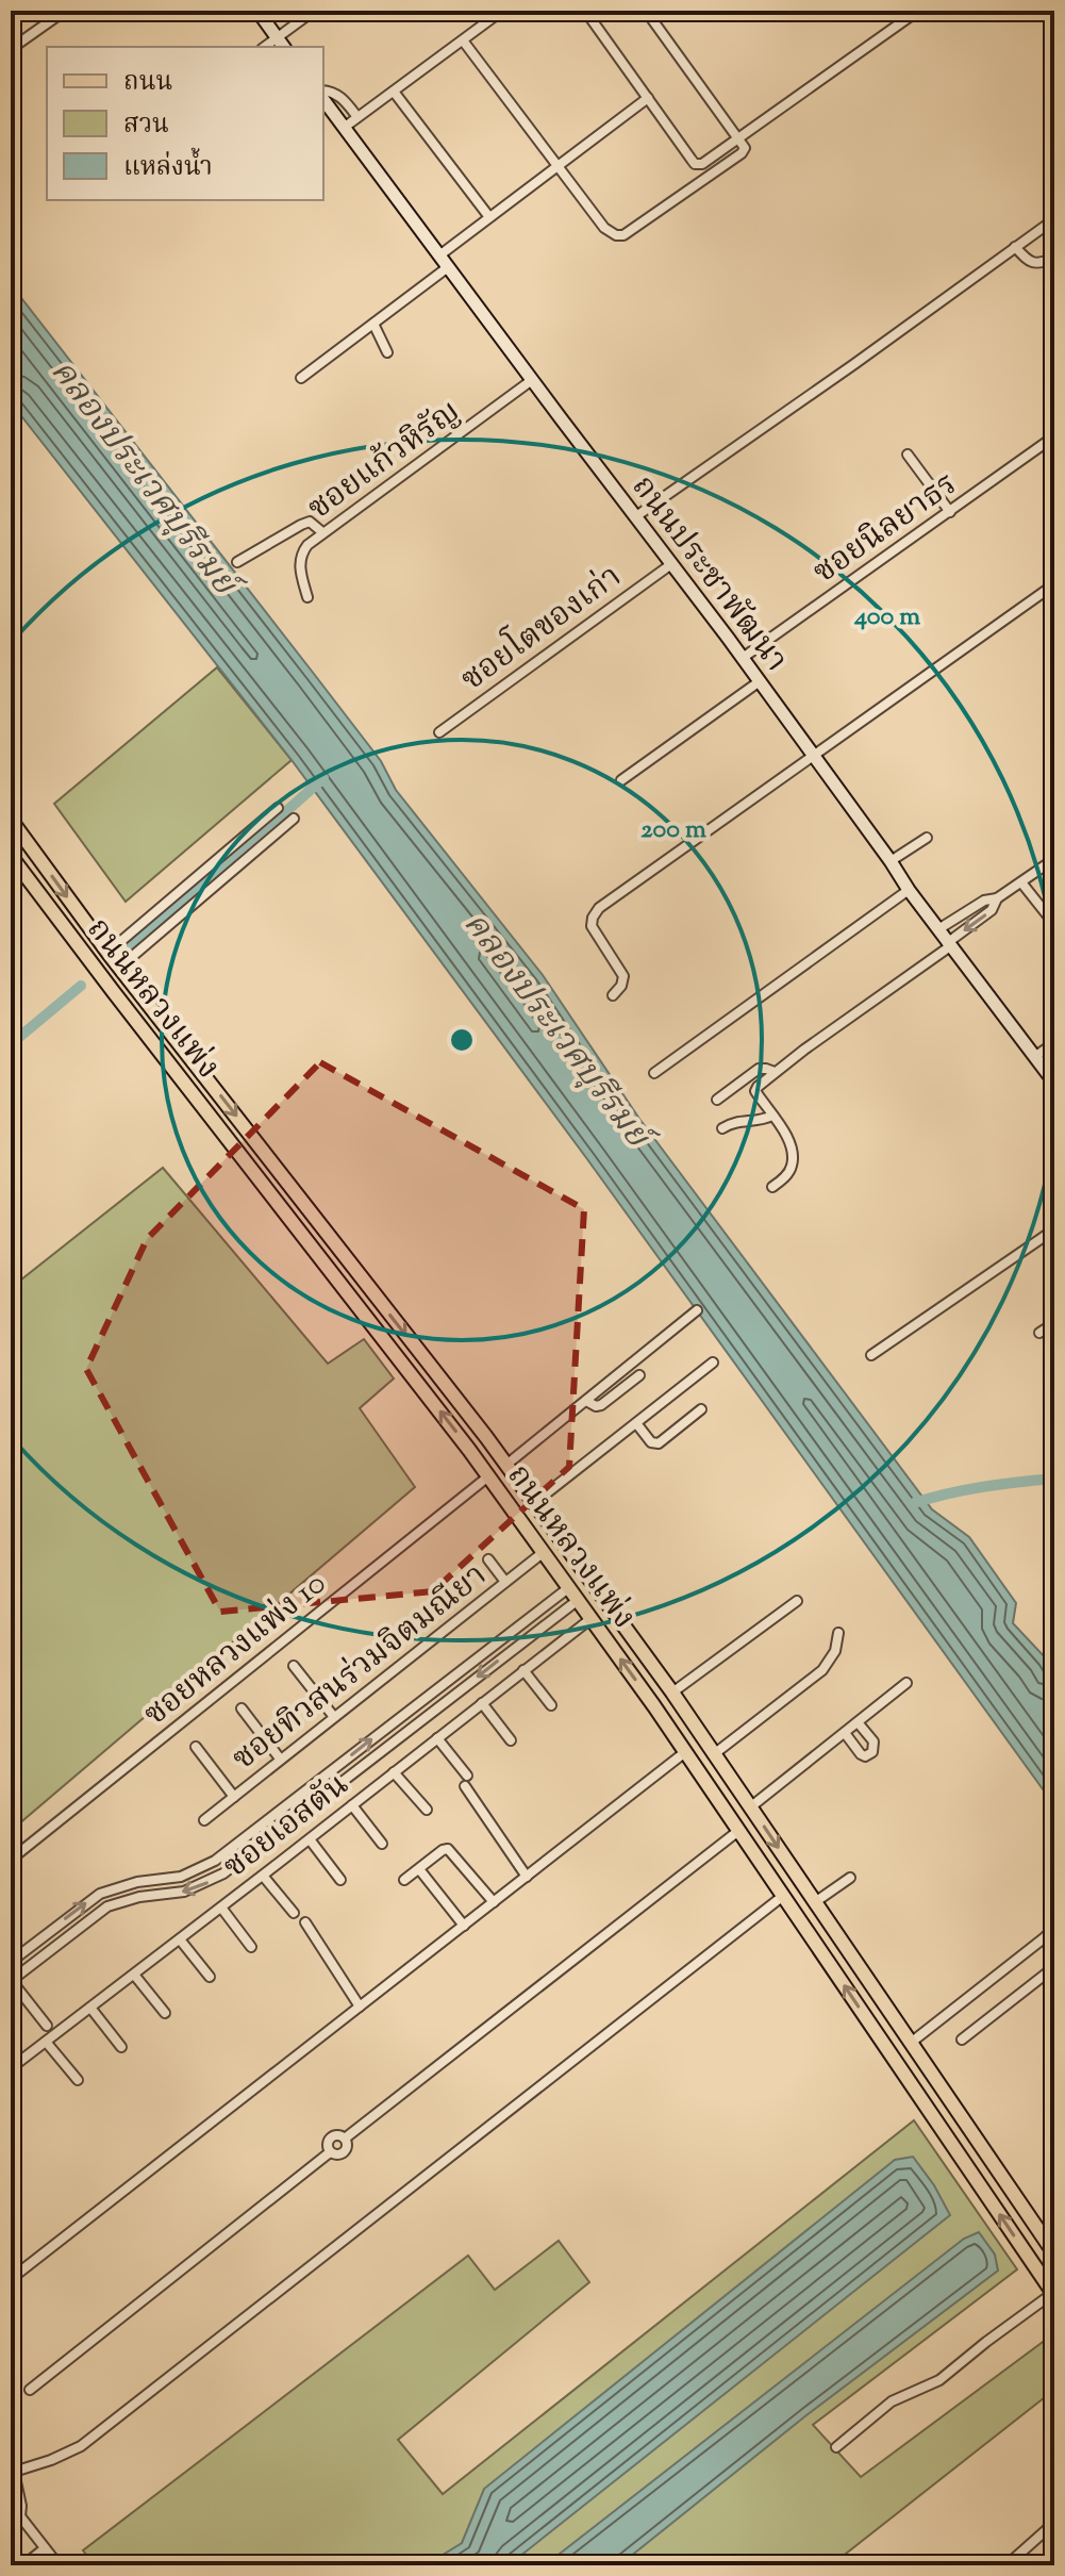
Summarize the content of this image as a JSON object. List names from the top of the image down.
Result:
{
  "streets": {
    "main road": ["ถนนหลวงแพ่ง"],
    "street": [
      "ซอยแก้วหิรัญ",
      "ซอยนิลยาธร",
      "ถนนประชาพัฒนา",
      "ซอยโตของเก่า",
      "ซอยหลวงแพ่ง 10",
      "ซอยทิวสนร่วมจิตมณียา",
      "ซอยเอสตัน"
    ]
  },
  "crossings": [
    ["ซอยแก้วหิรัญ", "ถนนประชาพัฒนา"],
    ["ซอยนิลยาธร", "ถนนประชาพัฒนา"],
    ["ถนนประชาพัฒนา", "ซอยโตของเก่า"],
    ["ถนนหลวงแพ่ง", "ซอยหลวงแพ่ง 10"],
    ["ถนนหลวงแพ่ง", "ซอยทิวสนร่วมจิตมณียา"],
    ["ถนนหลวงแพ่ง", "ซอยเอสตัน"]
  ],
  "water": ["คลองประเวศบุรีรมย์"],
  "legend": ["ถนน", "สวน", "แหล่งน้ำ"],
  "rings": ["400 m", "200 m"]
}
